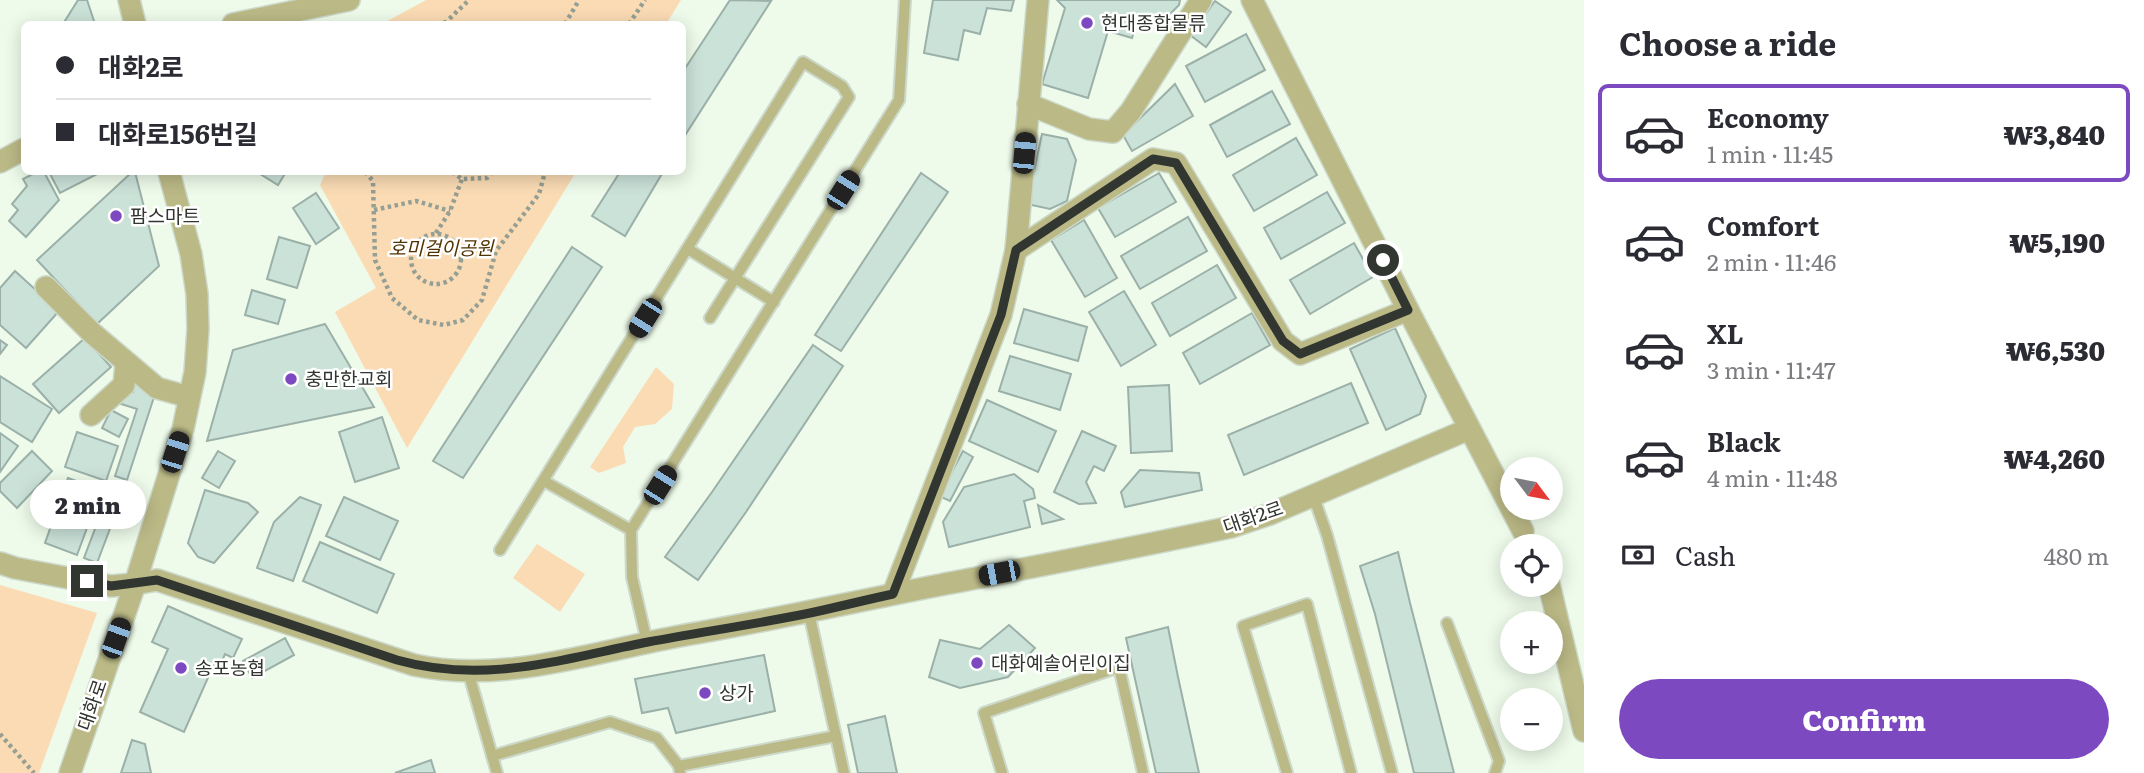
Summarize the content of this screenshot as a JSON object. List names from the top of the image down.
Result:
{
  "streets": {
    "street": ["대화2로", "대화로"]
  },
  "crossings": [
    ["대화2로", "대화로"]
  ],
  "parks": ["호미걸이공원"],
  "places": [
    "현대종합물류",
    "팜스마트",
    "충만한교회",
    "대화예솔어린이집",
    "송포농협",
    "상가"
  ],
  "north": "bottom right",
  "page": {
    "heading": "Choose a ride",
    "banner": ["대화2로", "대화로156번길"],
    "list": [
      {
        "name": "Economy",
        "note": "1 min · 11:45",
        "value": "₩3,840"
      },
      {
        "name": "Comfort",
        "note": "2 min · 11:46",
        "value": "₩5,190"
      },
      {
        "name": "XL",
        "note": "3 min · 11:47",
        "value": "₩6,530"
      },
      {
        "name": "Black",
        "note": "4 min · 11:48",
        "value": "₩4,260"
      }
    ],
    "map_buttons": ["+", "−"],
    "bubble": "2 min",
    "pay": ["Cash", "480 m"],
    "buttons": "Confirm"
  }
}
